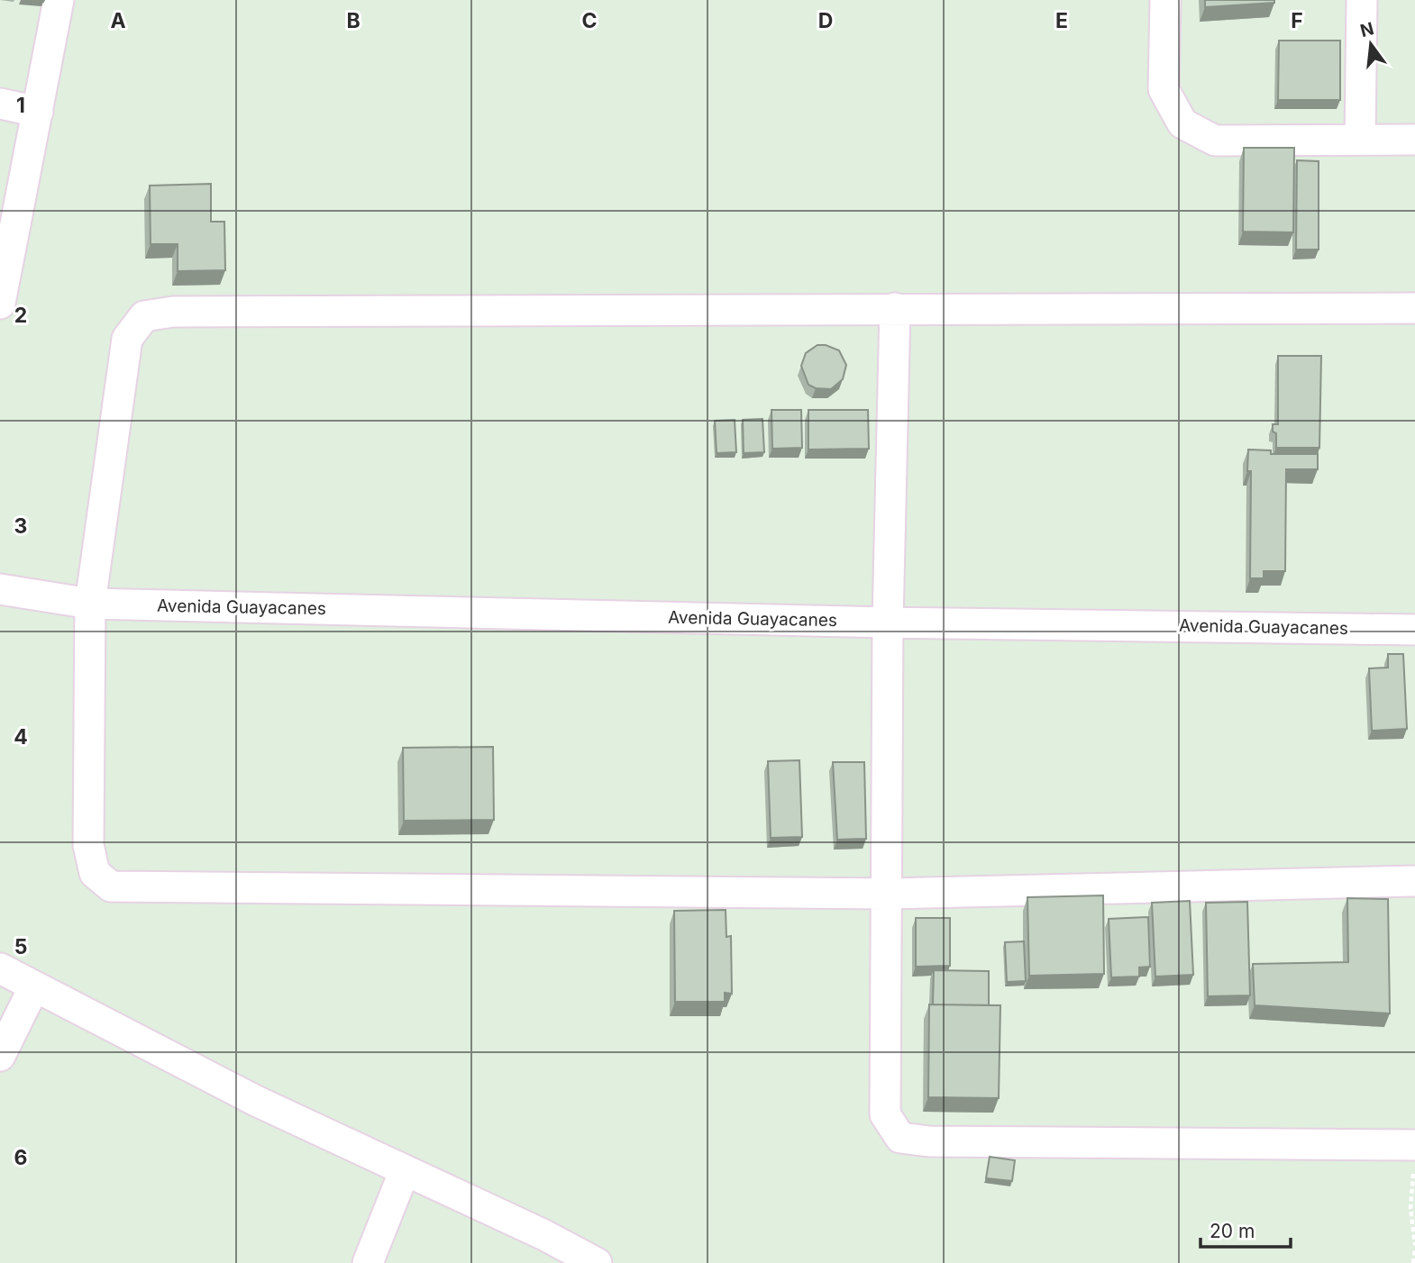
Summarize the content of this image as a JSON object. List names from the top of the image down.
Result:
{
  "streets": {
    "street": ["Avenida Guayacanes"]
  },
  "scale_bar": "20 m",
  "north": "top",
  "grid": {
    "columns": [
      "A",
      "B",
      "C",
      "D",
      "E",
      "F"
    ],
    "rows": [
      "1",
      "2",
      "3",
      "4",
      "5",
      "6"
    ]
  }
}
